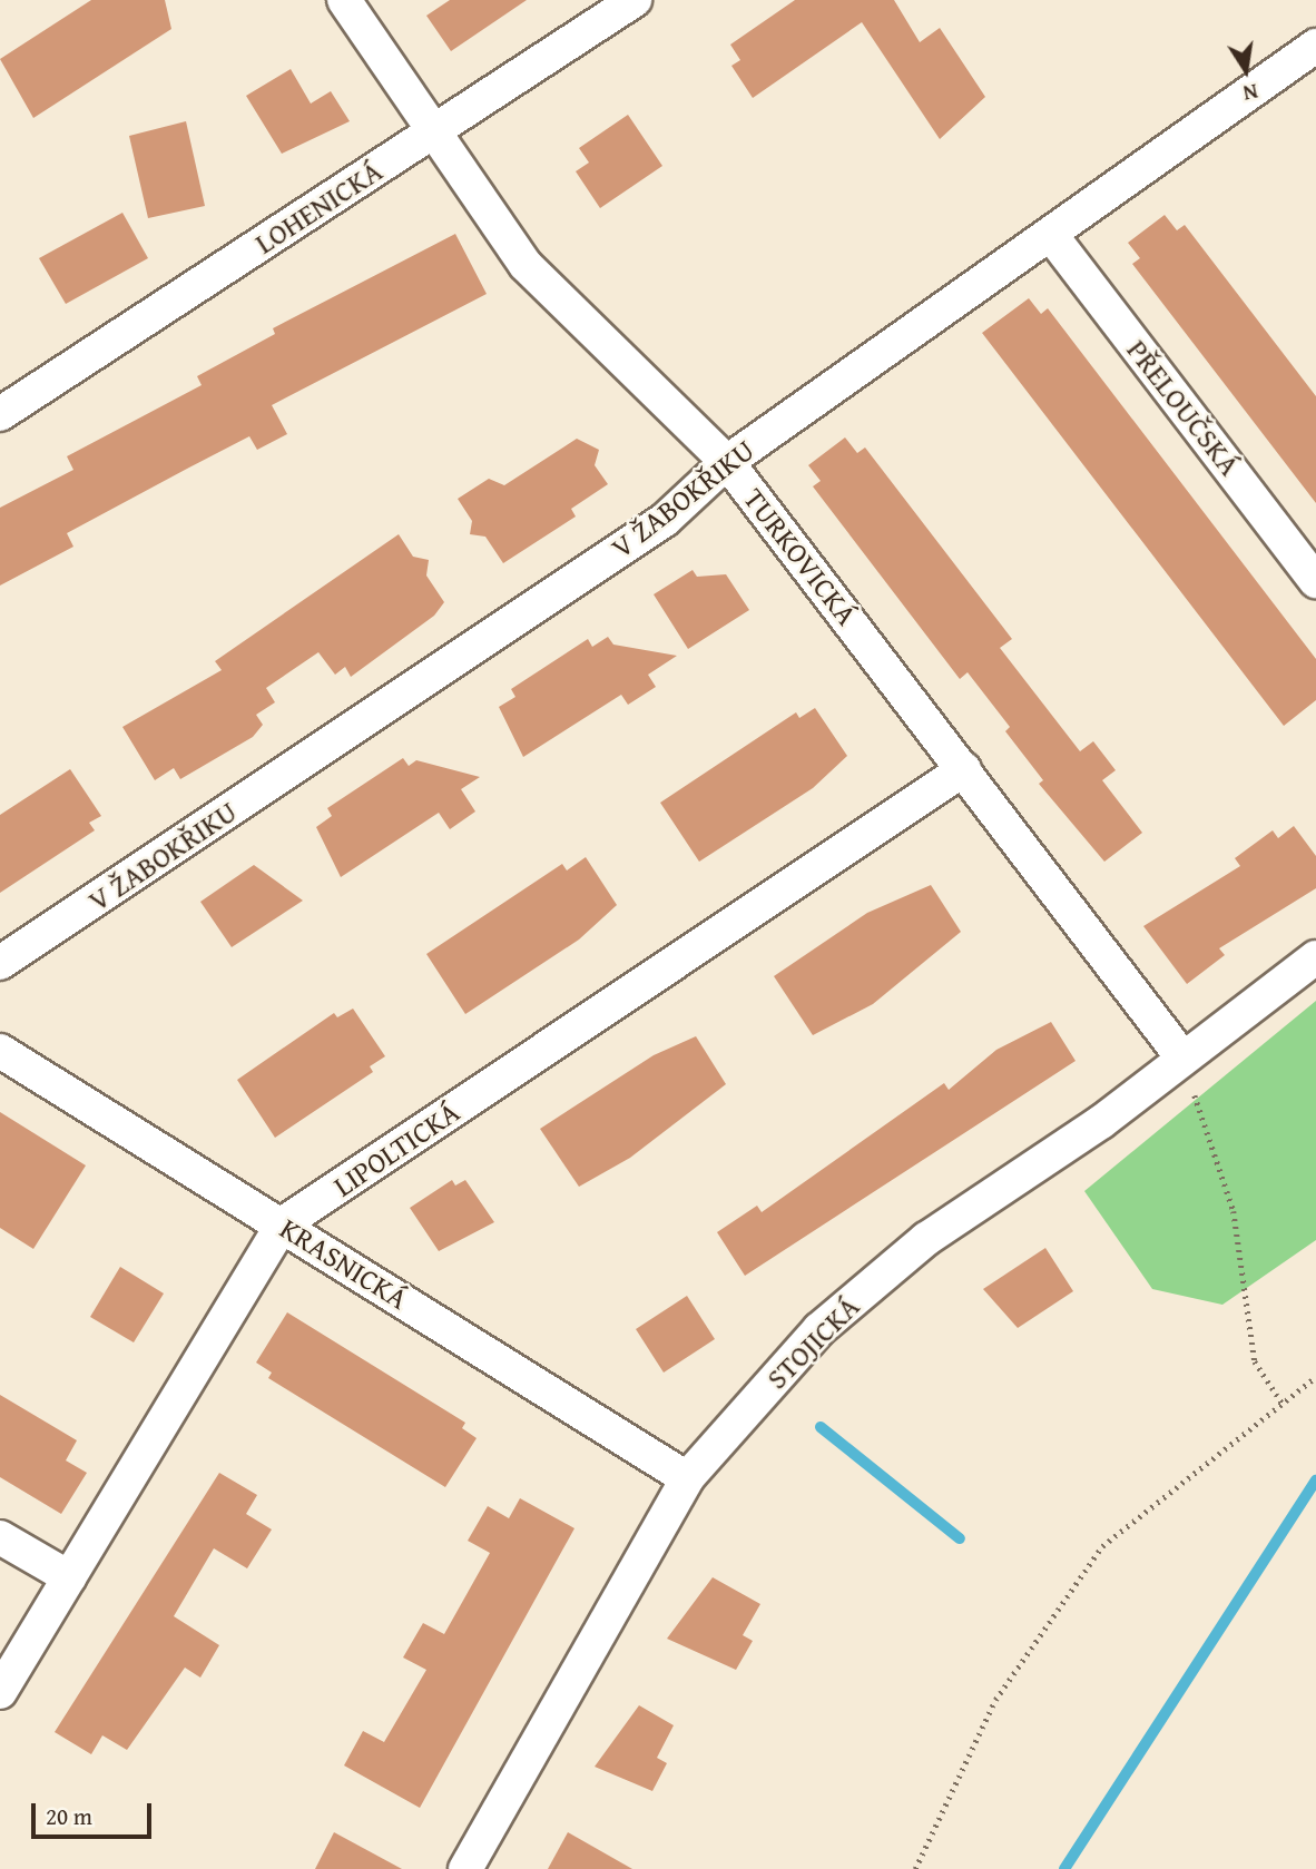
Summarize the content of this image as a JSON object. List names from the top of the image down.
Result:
{
  "streets": {
    "street": [
      "LOHENICKÁ",
      "PŘELOUČSKÁ",
      "V ŽABOKŘIKU",
      "TURKOVICKÁ",
      "LIPOLTICKÁ",
      "KRASNICKÁ",
      "STOJICKÁ"
    ]
  },
  "crossings": [
    ["LOHENICKÁ", "TURKOVICKÁ"],
    ["PŘELOUČSKÁ", "V ŽABOKŘIKU"],
    ["V ŽABOKŘIKU", "TURKOVICKÁ"],
    ["TURKOVICKÁ", "LIPOLTICKÁ"],
    ["TURKOVICKÁ", "STOJICKÁ"],
    ["LIPOLTICKÁ", "KRASNICKÁ"],
    ["KRASNICKÁ", "STOJICKÁ"]
  ],
  "scale_bar": "20 m",
  "north": "bottom"
}
